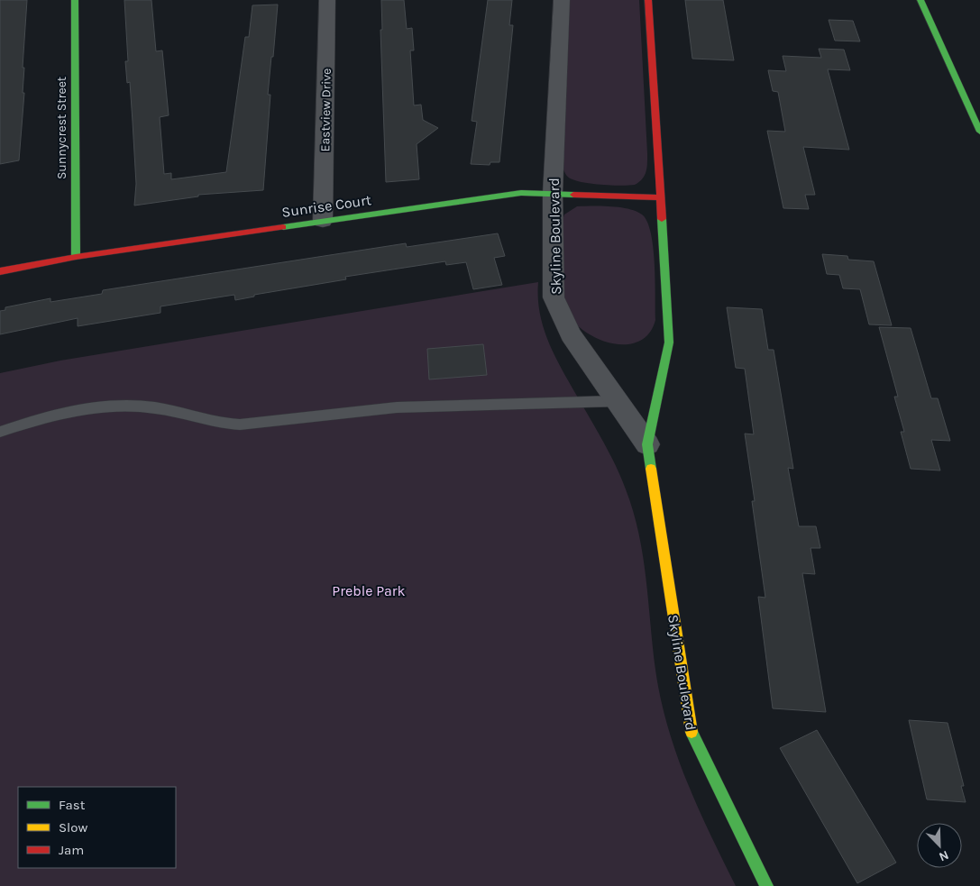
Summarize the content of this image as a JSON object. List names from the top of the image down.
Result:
{
  "streets": {
    "street": [
      "Eastview Drive",
      "Sunnycrest Street",
      "Sunrise Court",
      "Skyline Boulevard"
    ]
  },
  "crossings": [
    ["Eastview Drive", "Sunrise Court"],
    ["Sunnycrest Street", "Sunrise Court"],
    ["Sunrise Court", "Skyline Boulevard"]
  ],
  "parks": ["Preble Park"],
  "legend": ["Fast", "Slow", "Jam"],
  "north": "bottom right"
}
